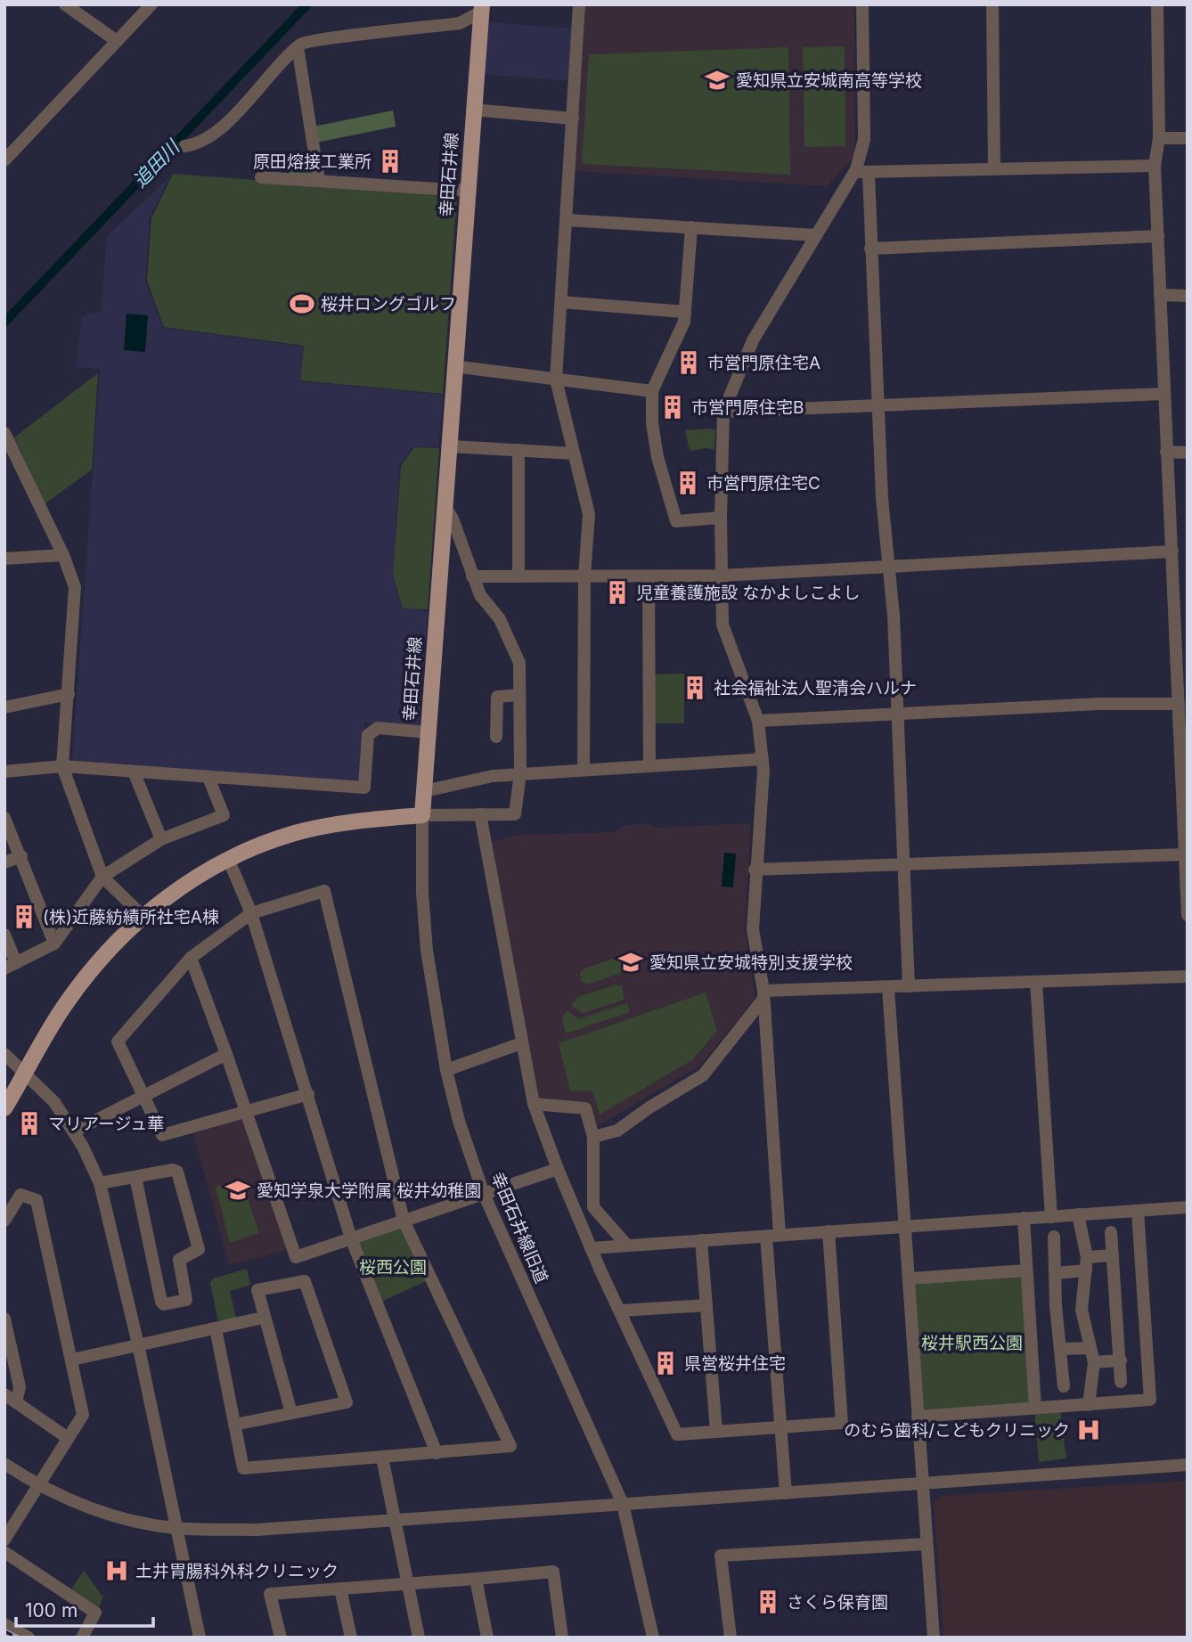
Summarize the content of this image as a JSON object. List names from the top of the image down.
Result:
{
  "streets": {
    "main road": ["幸田石井線"],
    "street": ["幸田石井線旧道"]
  },
  "crossings": [
    ["幸田石井線", "幸田石井線旧道"]
  ],
  "water": ["追田川"],
  "parks": ["桜西公園", "桜井駅西公園"],
  "places": {
    "school or university": ["愛知県立安城南高等学校", "愛知県立安城特別支援学校", "愛知学泉大学附属 桜井幼稚園"],
    "building": [
      "原田熔接工業所",
      "市営門原住宅A",
      "市営門原住宅B",
      "市営門原住宅C",
      "児童養護施設 なかよしこよし",
      "社会福祉法人聖清会ハルナ",
      "(株)近藤紡績所社宅A棟",
      "マリアージュ華",
      "県営桜井住宅",
      "さくら保育園"
    ],
    "sports": ["桜井ロングゴルフ"],
    "hospital": ["のむら歯科/こどもクリニック", "土井胃腸科外科クリニック"]
  },
  "scale_bar": "100 m"
}
